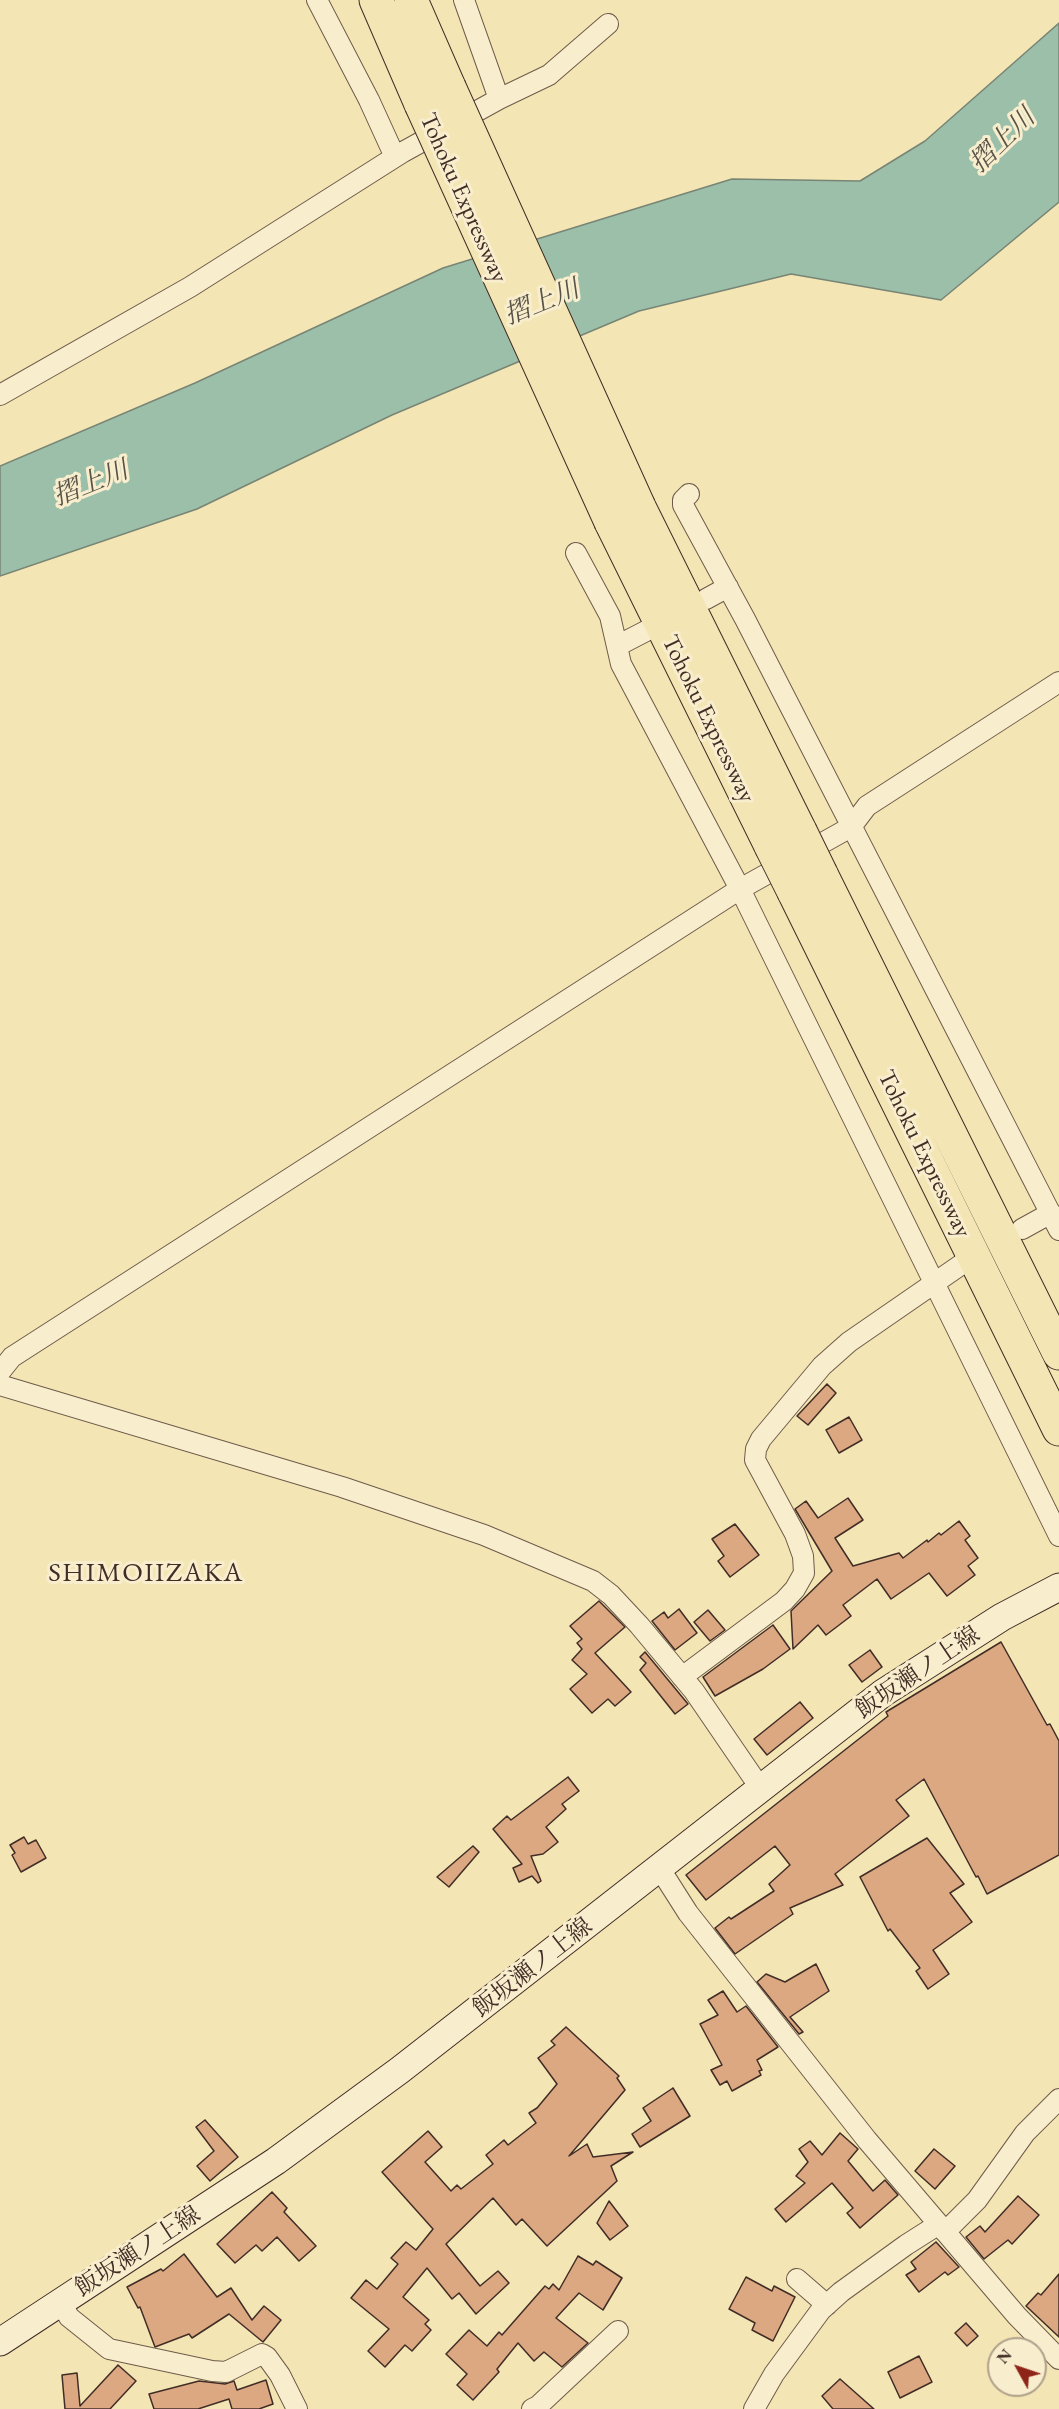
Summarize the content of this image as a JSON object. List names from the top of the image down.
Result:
{
  "streets": {
    "highway": ["Tohoku Expressway"],
    "main road": ["飯坂瀬ノ上線"]
  },
  "districts": ["SHIMOIIZAKA"],
  "water": ["摺上川"],
  "north": "top left"
}
